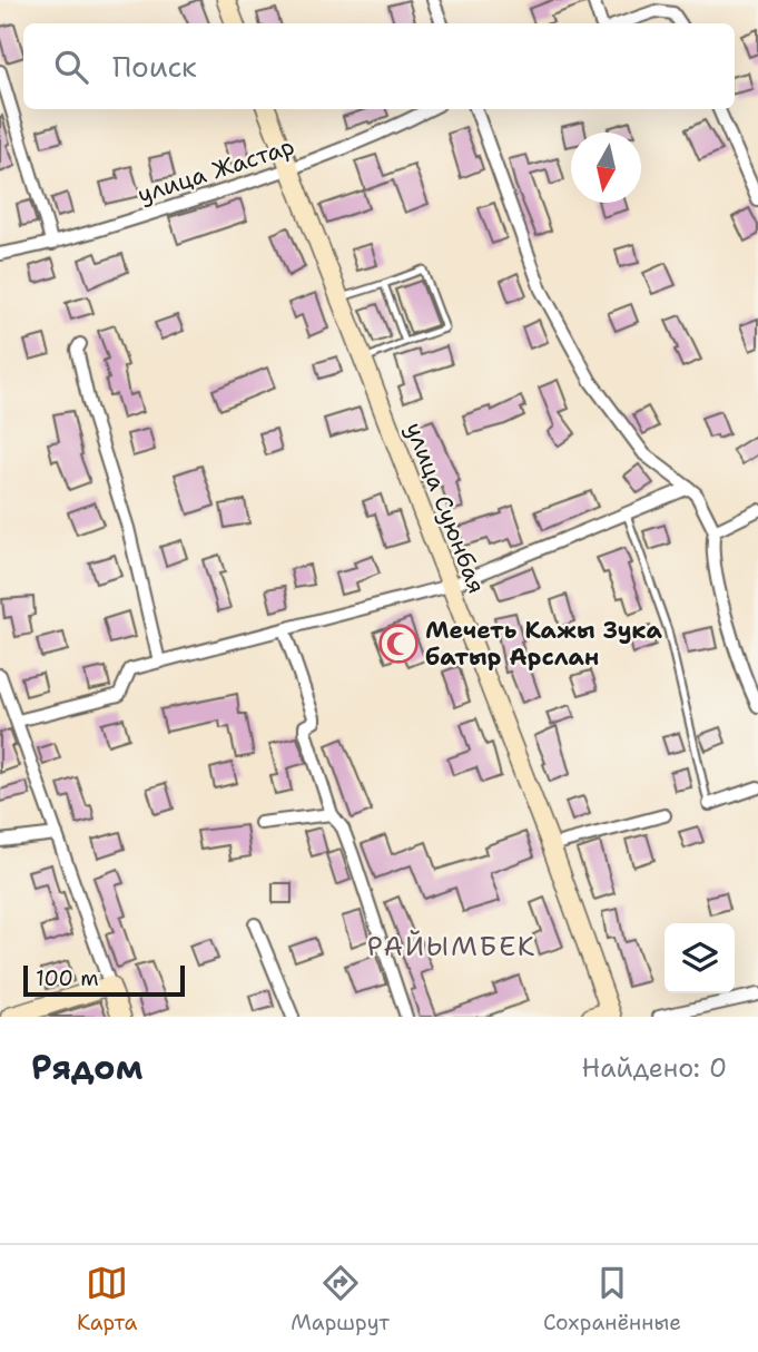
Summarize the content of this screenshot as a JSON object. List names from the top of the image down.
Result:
{
  "streets": {
    "main road": ["улица Суюнбая"],
    "street": ["улица Жастар"]
  },
  "crossings": [
    ["улица Жастар", "улица Суюнбая"]
  ],
  "districts": ["РАЙЫМБЕК"],
  "places": {
    "mosque": ["Мечеть Кажы Зука батыр Арслан"]
  },
  "scale_bar": "100 m",
  "north": "bottom",
  "page": {
    "search": "Поиск",
    "scale": "100 m",
    "heading": ["Рядом", "Найдено: 0"],
    "nav": ["Карта", "Маршрут", "Сохранённые"]
  }
}
